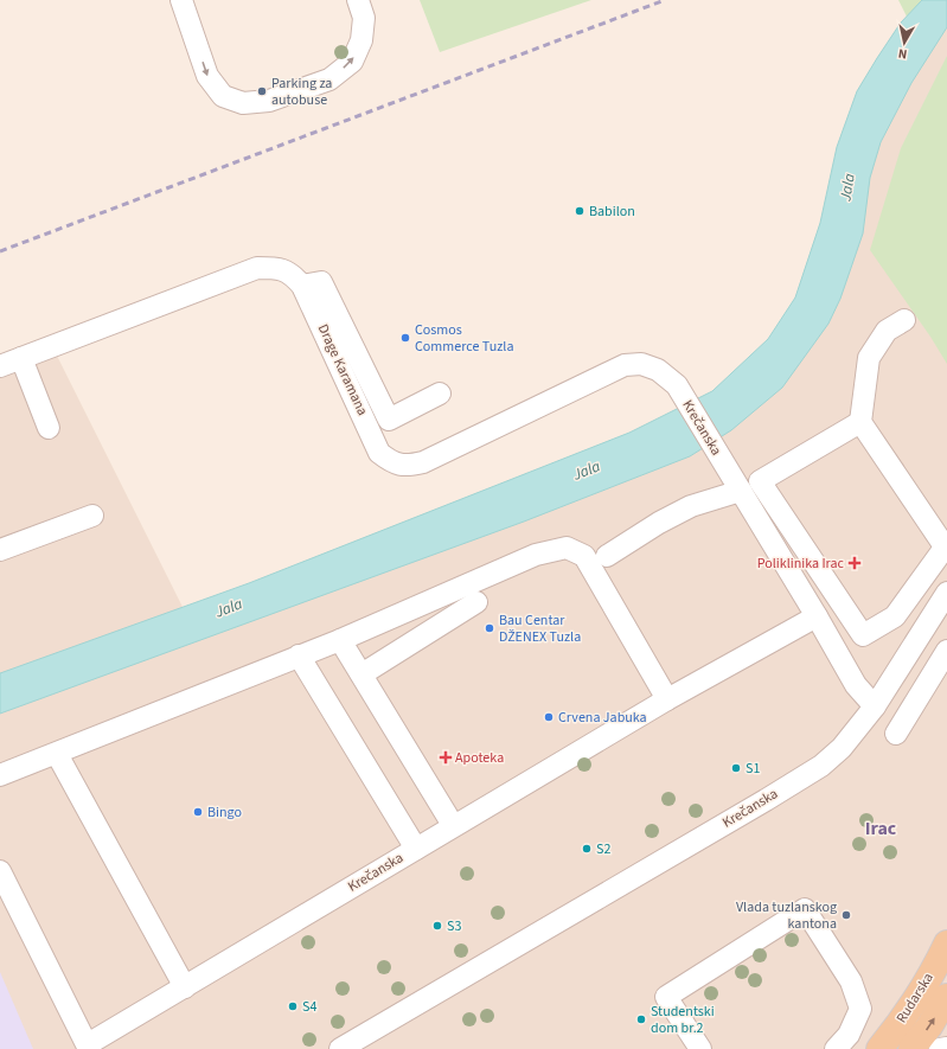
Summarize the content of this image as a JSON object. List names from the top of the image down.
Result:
{
  "streets": {
    "main road": ["Rudarska"],
    "street": ["Drage Karamana", "Krečanska"]
  },
  "crossings": [
    ["Drage Karamana", "Krečanska"]
  ],
  "districts": ["Irac"],
  "water": ["Jala"],
  "places": {
    "other": [
      "Parking za autobuse",
      "Babilon",
      "Cosmos Commerce Tuzla",
      "Bau Centar DŽENEX Tuzla",
      "Crvena Jabuka",
      "S1",
      "Bingo",
      "S2",
      "Vlada tuzlanskog kantona",
      "S3",
      "S4",
      "Studentski dom br.2"
    ],
    "health": ["Poliklinika Irac", "Apoteka"]
  },
  "north": "bottom"
}
